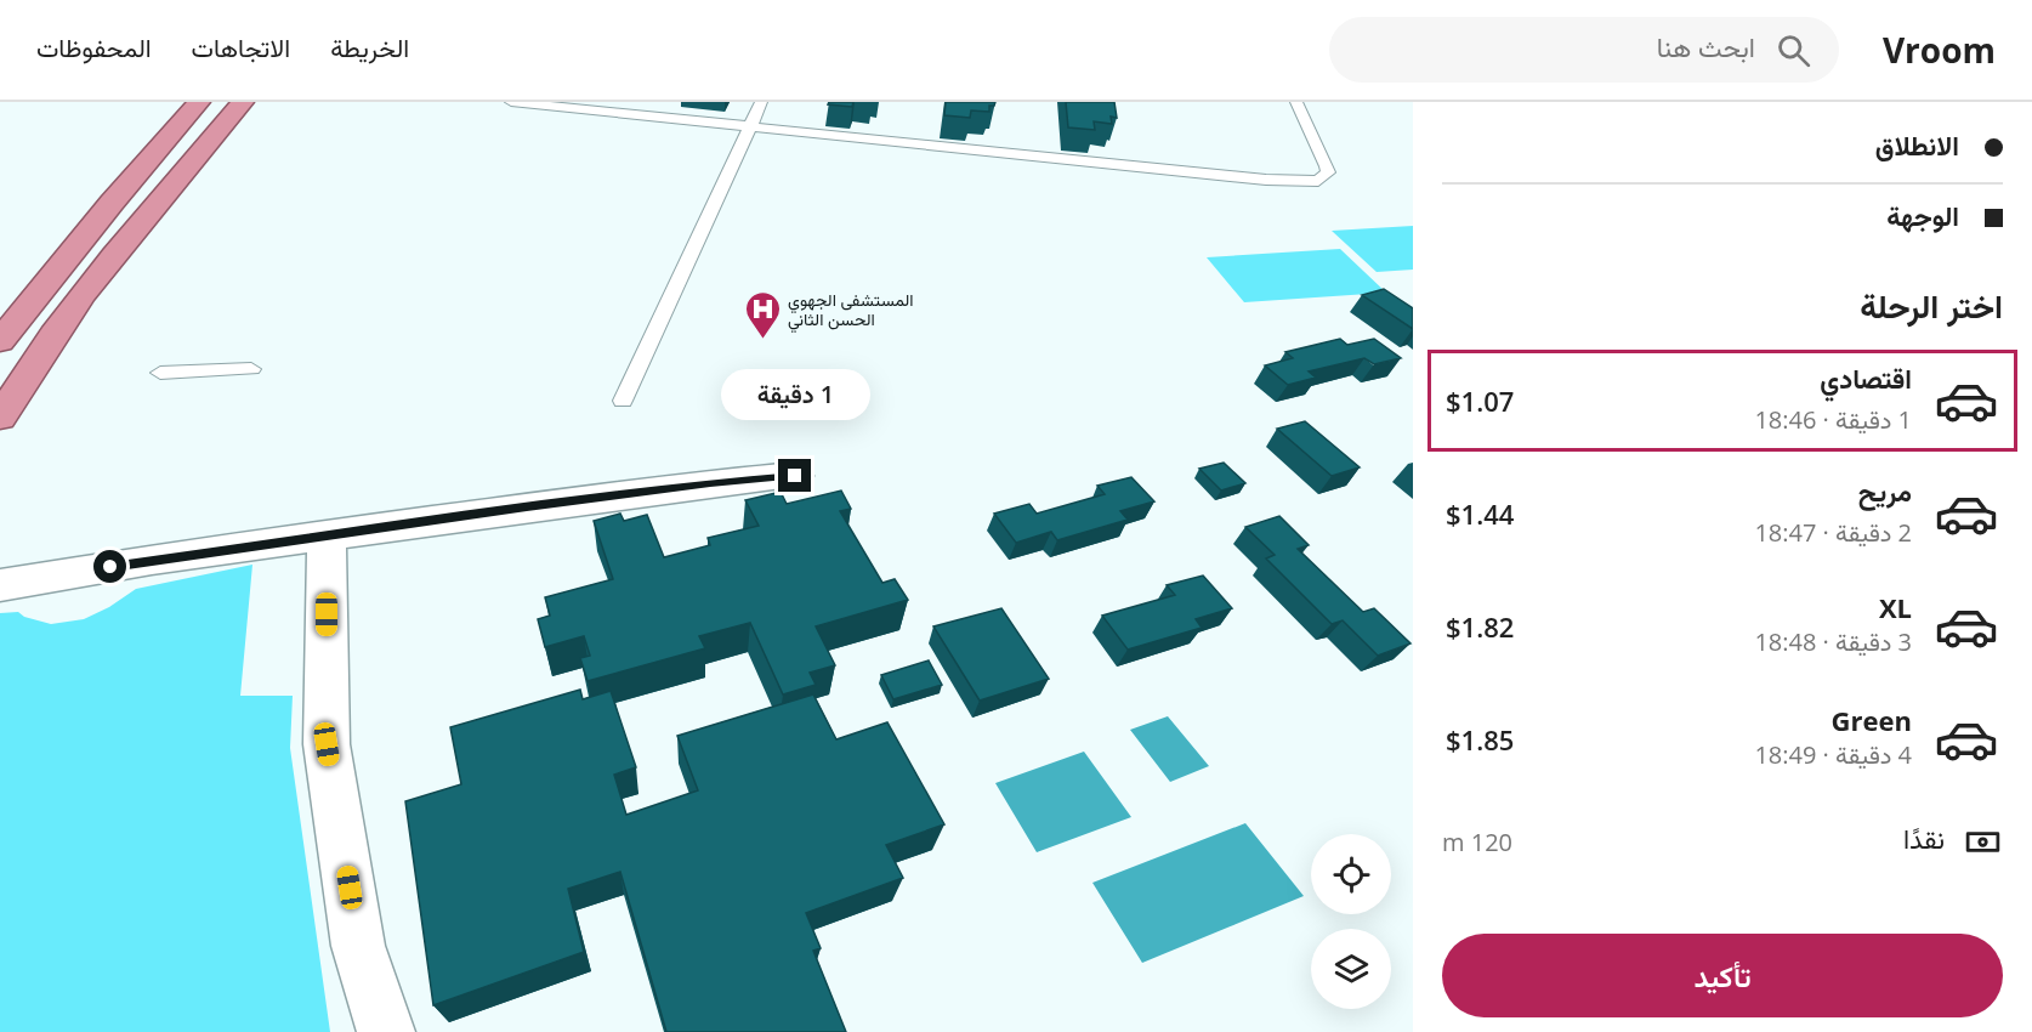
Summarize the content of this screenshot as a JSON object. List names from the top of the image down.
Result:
{
  "places": {
    "hospital": ["المستشفى الجهوي الحسن الثاني"]
  },
  "page": {
    "header": "Vroom",
    "search": "ابحث هنا",
    "nav": ["الخريطة", "الاتجاهات", "المحفوظات"],
    "banner": ["الانطلاق", "الوجهة"],
    "heading": "اختر الرحلة",
    "list": [
      {
        "name": "اقتصادي",
        "note": "1 دقيقة · 18:46",
        "value": "$1.07"
      },
      {
        "name": "مريح",
        "note": "2 دقيقة · 18:47",
        "value": "$1.44"
      },
      {
        "name": "XL",
        "note": "3 دقيقة · 18:48",
        "value": "$1.82"
      },
      {
        "name": "Green",
        "note": "4 دقيقة · 18:49",
        "value": "$1.85"
      }
    ],
    "bubble": "1 دقيقة",
    "pay": ["نقدًا", "120 m"],
    "buttons": "تأكيد"
  }
}
